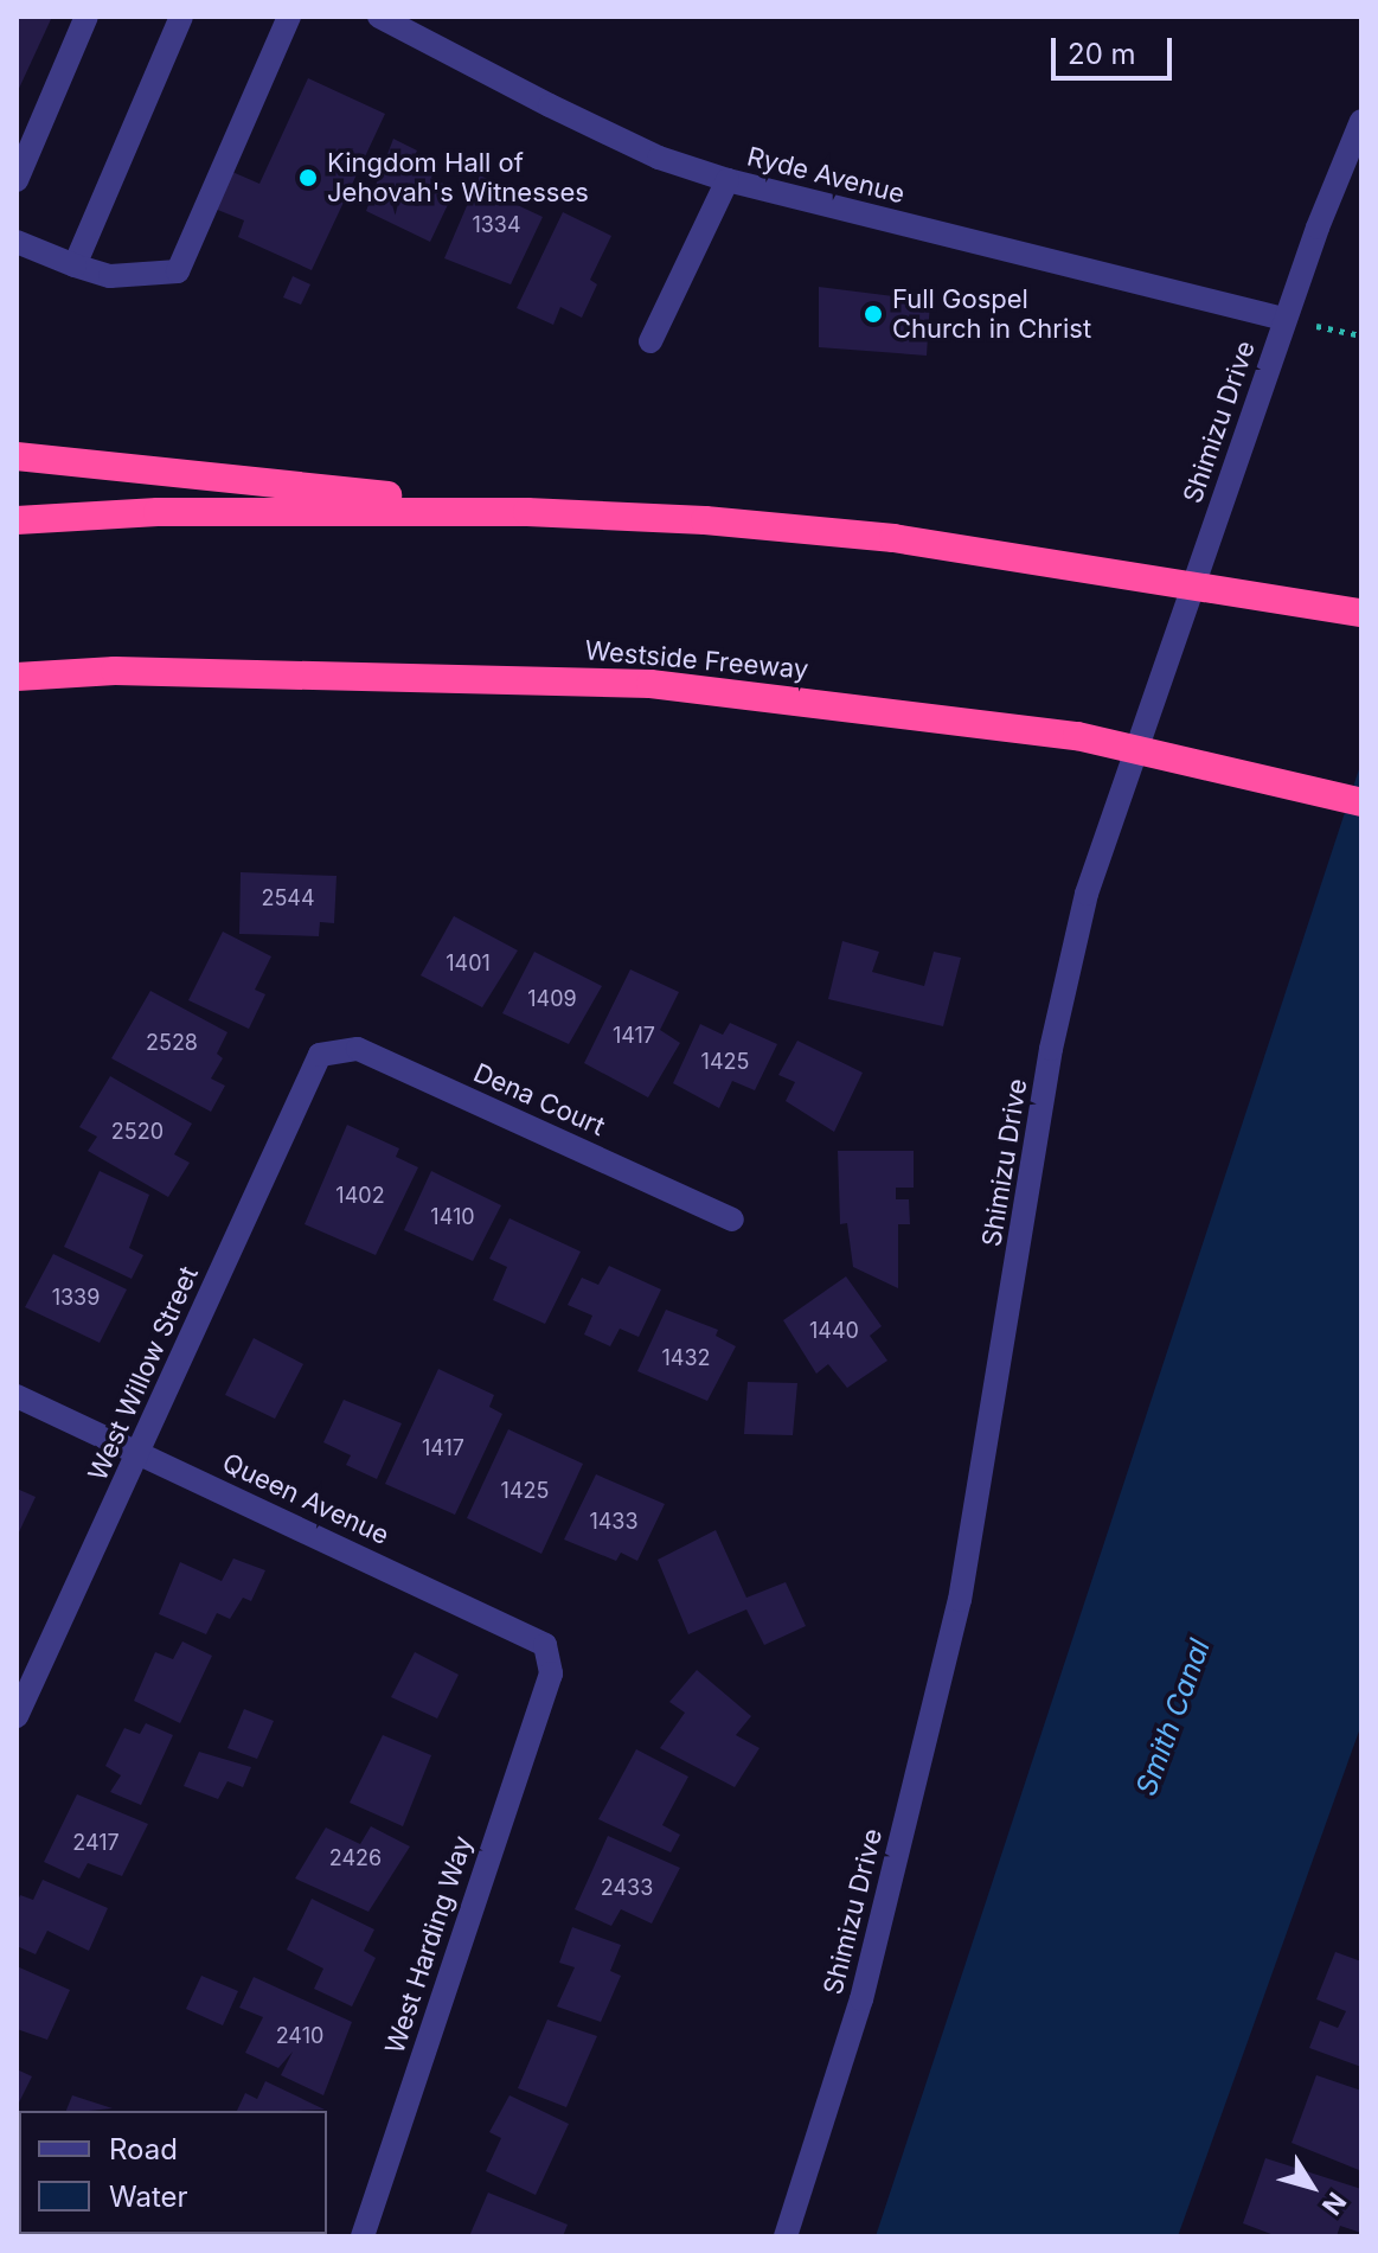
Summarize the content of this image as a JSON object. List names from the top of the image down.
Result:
{
  "streets": {
    "highway": ["Westside Freeway"],
    "street": [
      "Ryde Avenue",
      "Shimizu Drive",
      "Dena Court",
      "West Willow Street",
      "Queen Avenue",
      "West Harding Way"
    ]
  },
  "crossings": [
    ["Ryde Avenue", "Shimizu Drive"],
    ["Dena Court", "West Willow Street"],
    ["West Willow Street", "Queen Avenue"],
    ["Queen Avenue", "West Harding Way"]
  ],
  "water": ["Smith Canal"],
  "places": ["Kingdom Hall of Jehovah's Witnesses", "Full Gospel Church in Christ"],
  "house_numbers": [
    "1334",
    "2544",
    "1401",
    "1409",
    "1417",
    "2528",
    "1425",
    "2520",
    "1402",
    "1410",
    "1339",
    "1440",
    "1432",
    "1417",
    "1425",
    "1433",
    "2417",
    "2426",
    "2433",
    "2410"
  ],
  "legend": ["Road", "Water"],
  "scale_bar": "20 m",
  "north": "bottom right"
}
